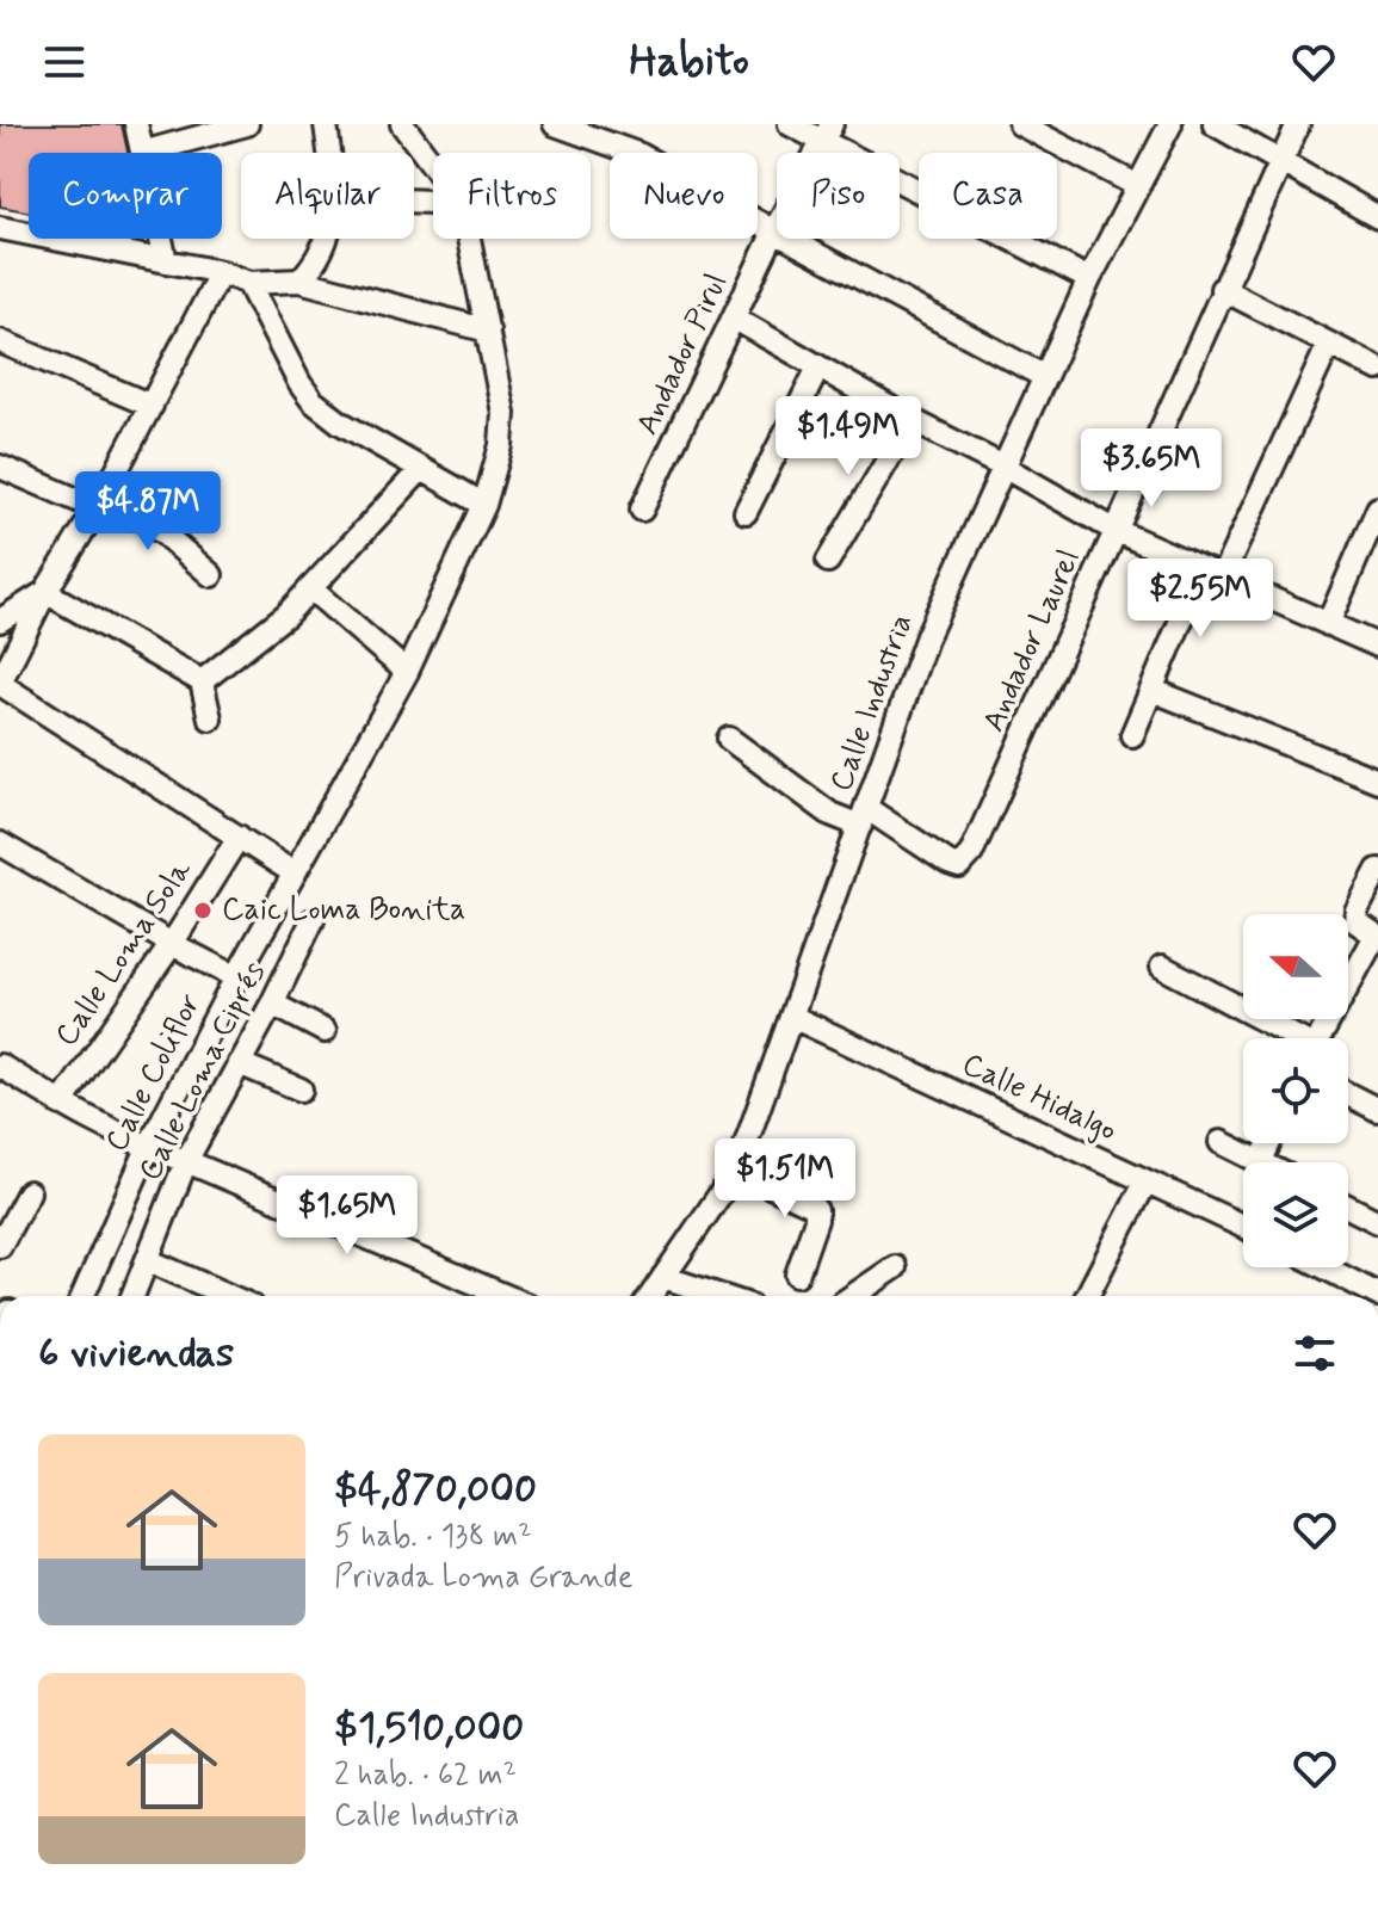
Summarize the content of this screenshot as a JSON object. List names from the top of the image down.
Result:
{
  "streets": {
    "street": [
      "Andador Pirul",
      "Andador Laurel",
      "Calle Industria",
      "Calle Loma Sola",
      "Calle Loma Ciprés",
      "Calle Coliflor",
      "Calle Hidalgo"
    ]
  },
  "crossings": [
    ["Andador Laurel", "Calle Industria"],
    ["Calle Industria", "Calle Hidalgo"]
  ],
  "places": ["Caic Loma Bonita"],
  "north": "left",
  "page": {
    "header": "Habito",
    "chip": [
      "Comprar",
      "Alquilar",
      "Filtros",
      "Nuevo",
      "Piso",
      "Casa"
    ],
    "price": [
      "$1.49M",
      "$3.65M",
      "$4.87M",
      "$2.55M",
      "$1.51M",
      "$1.65M"
    ],
    "heading": "6 viviendas",
    "list": [
      {
        "name": "$4,870,000",
        "note": "5 hab. · 138 m² · Privada Loma Grande"
      },
      {
        "name": "$1,510,000",
        "note": "2 hab. · 62 m² · Calle Industria"
      }
    ]
  }
}
